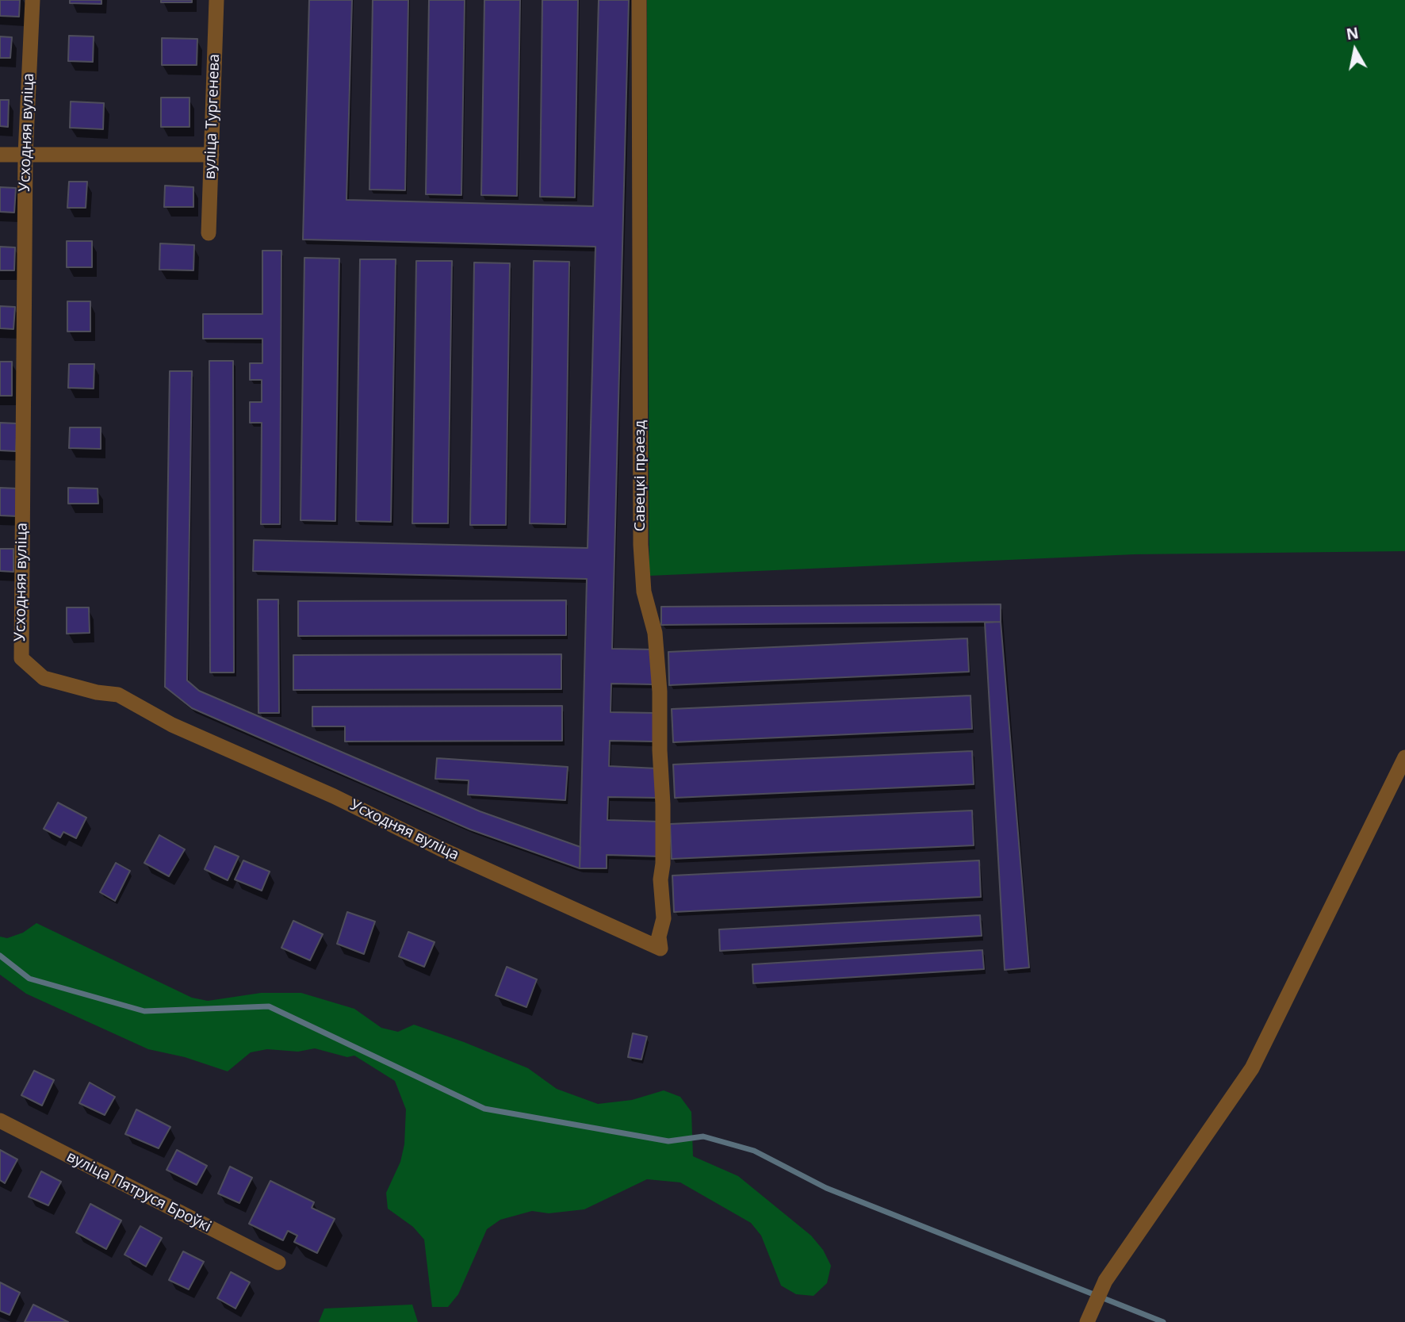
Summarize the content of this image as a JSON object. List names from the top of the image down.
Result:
{
  "streets": {
    "street": [
      "вуліца Тургенева",
      "Усходняя вуліца",
      "Савецкі праезд",
      "вуліца Пятруся Броўкі"
    ]
  },
  "crossings": [
    ["Усходняя вуліца", "Савецкі праезд"]
  ],
  "north": "top"
}
